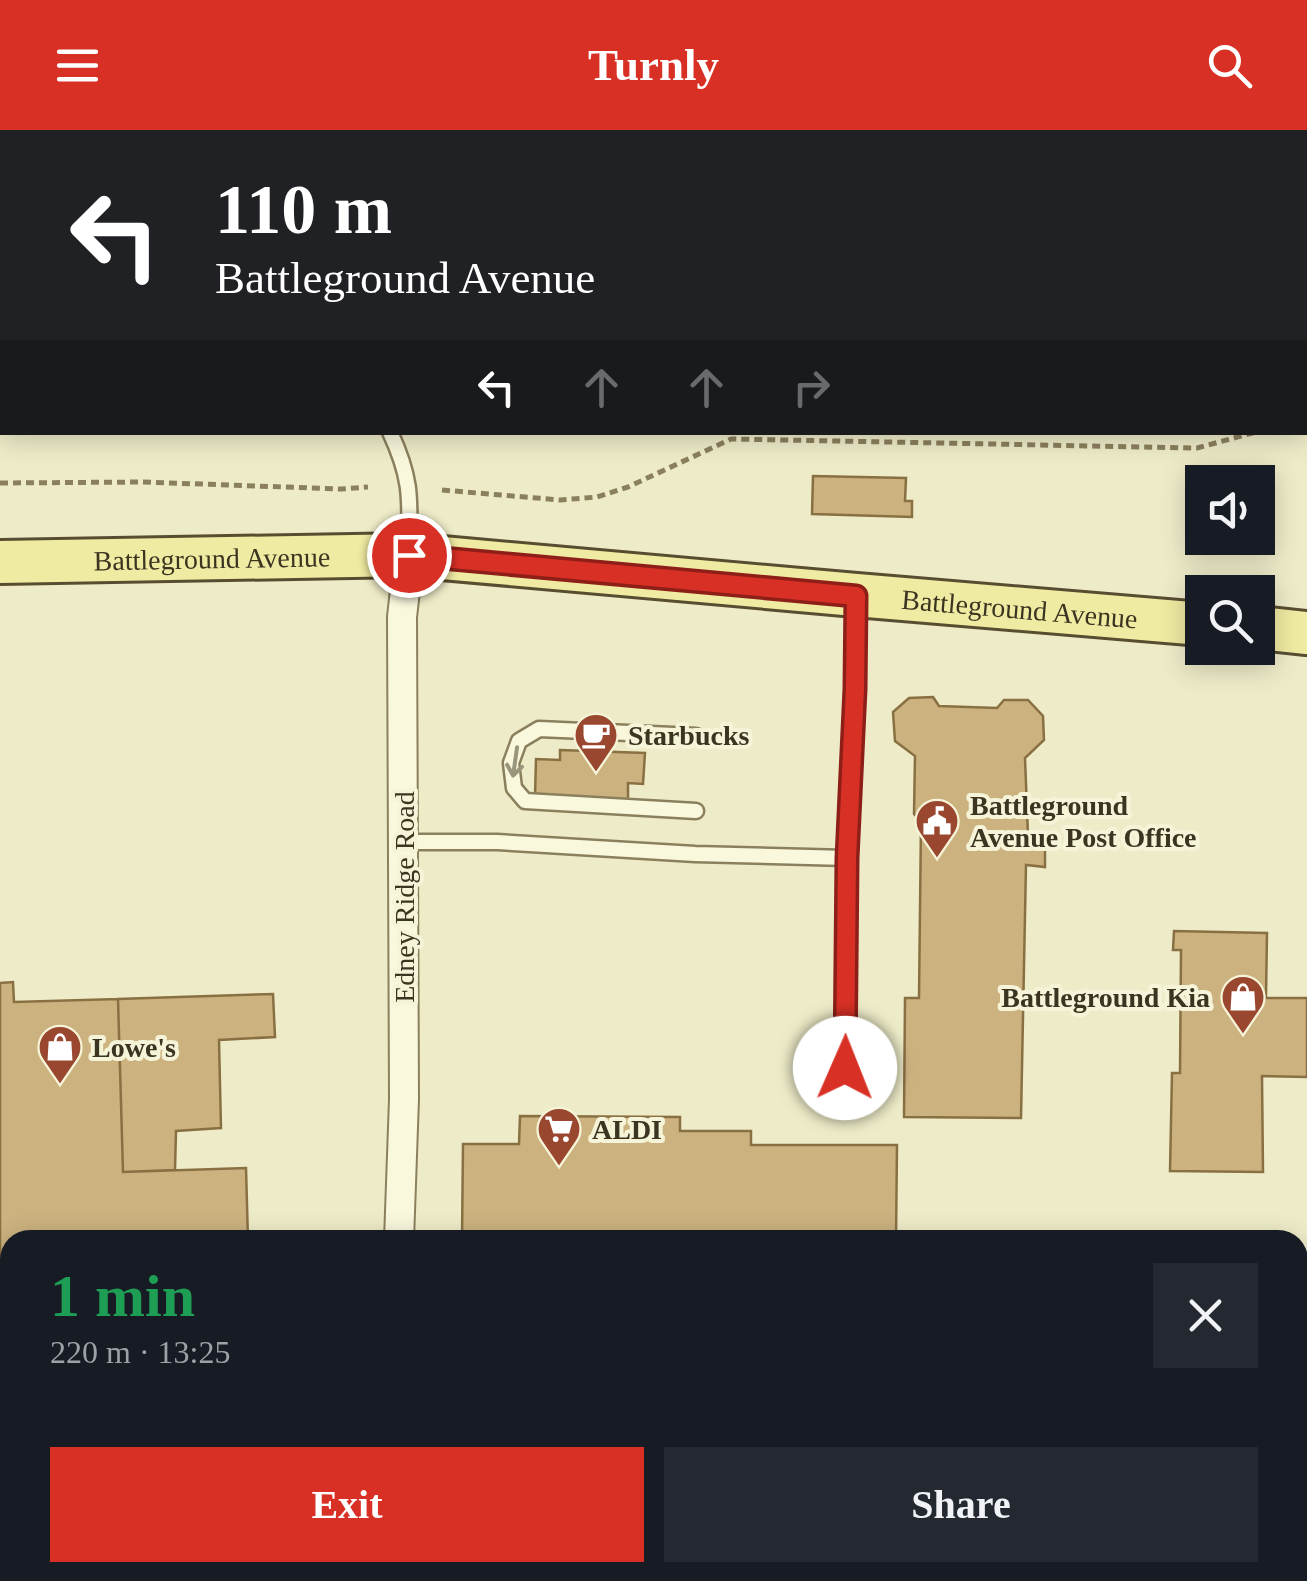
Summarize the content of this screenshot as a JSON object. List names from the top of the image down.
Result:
{
  "streets": {
    "main road": ["Battleground Avenue"],
    "street": ["Edney Ridge Road"]
  },
  "crossings": [
    ["Battleground Avenue", "Edney Ridge Road"]
  ],
  "places": {
    "cafe": ["Starbucks"],
    "public building": ["Battleground Avenue Post Office"],
    "shop": ["Battleground Kia", "Lowe's"],
    "supermarket": ["ALDI"]
  },
  "page": {
    "header": "Turnly",
    "turn": ["110 m", "Battleground Avenue"],
    "heading": ["1 min", "220 m · 13:25"],
    "buttons": ["Exit", "Share"]
  }
}
